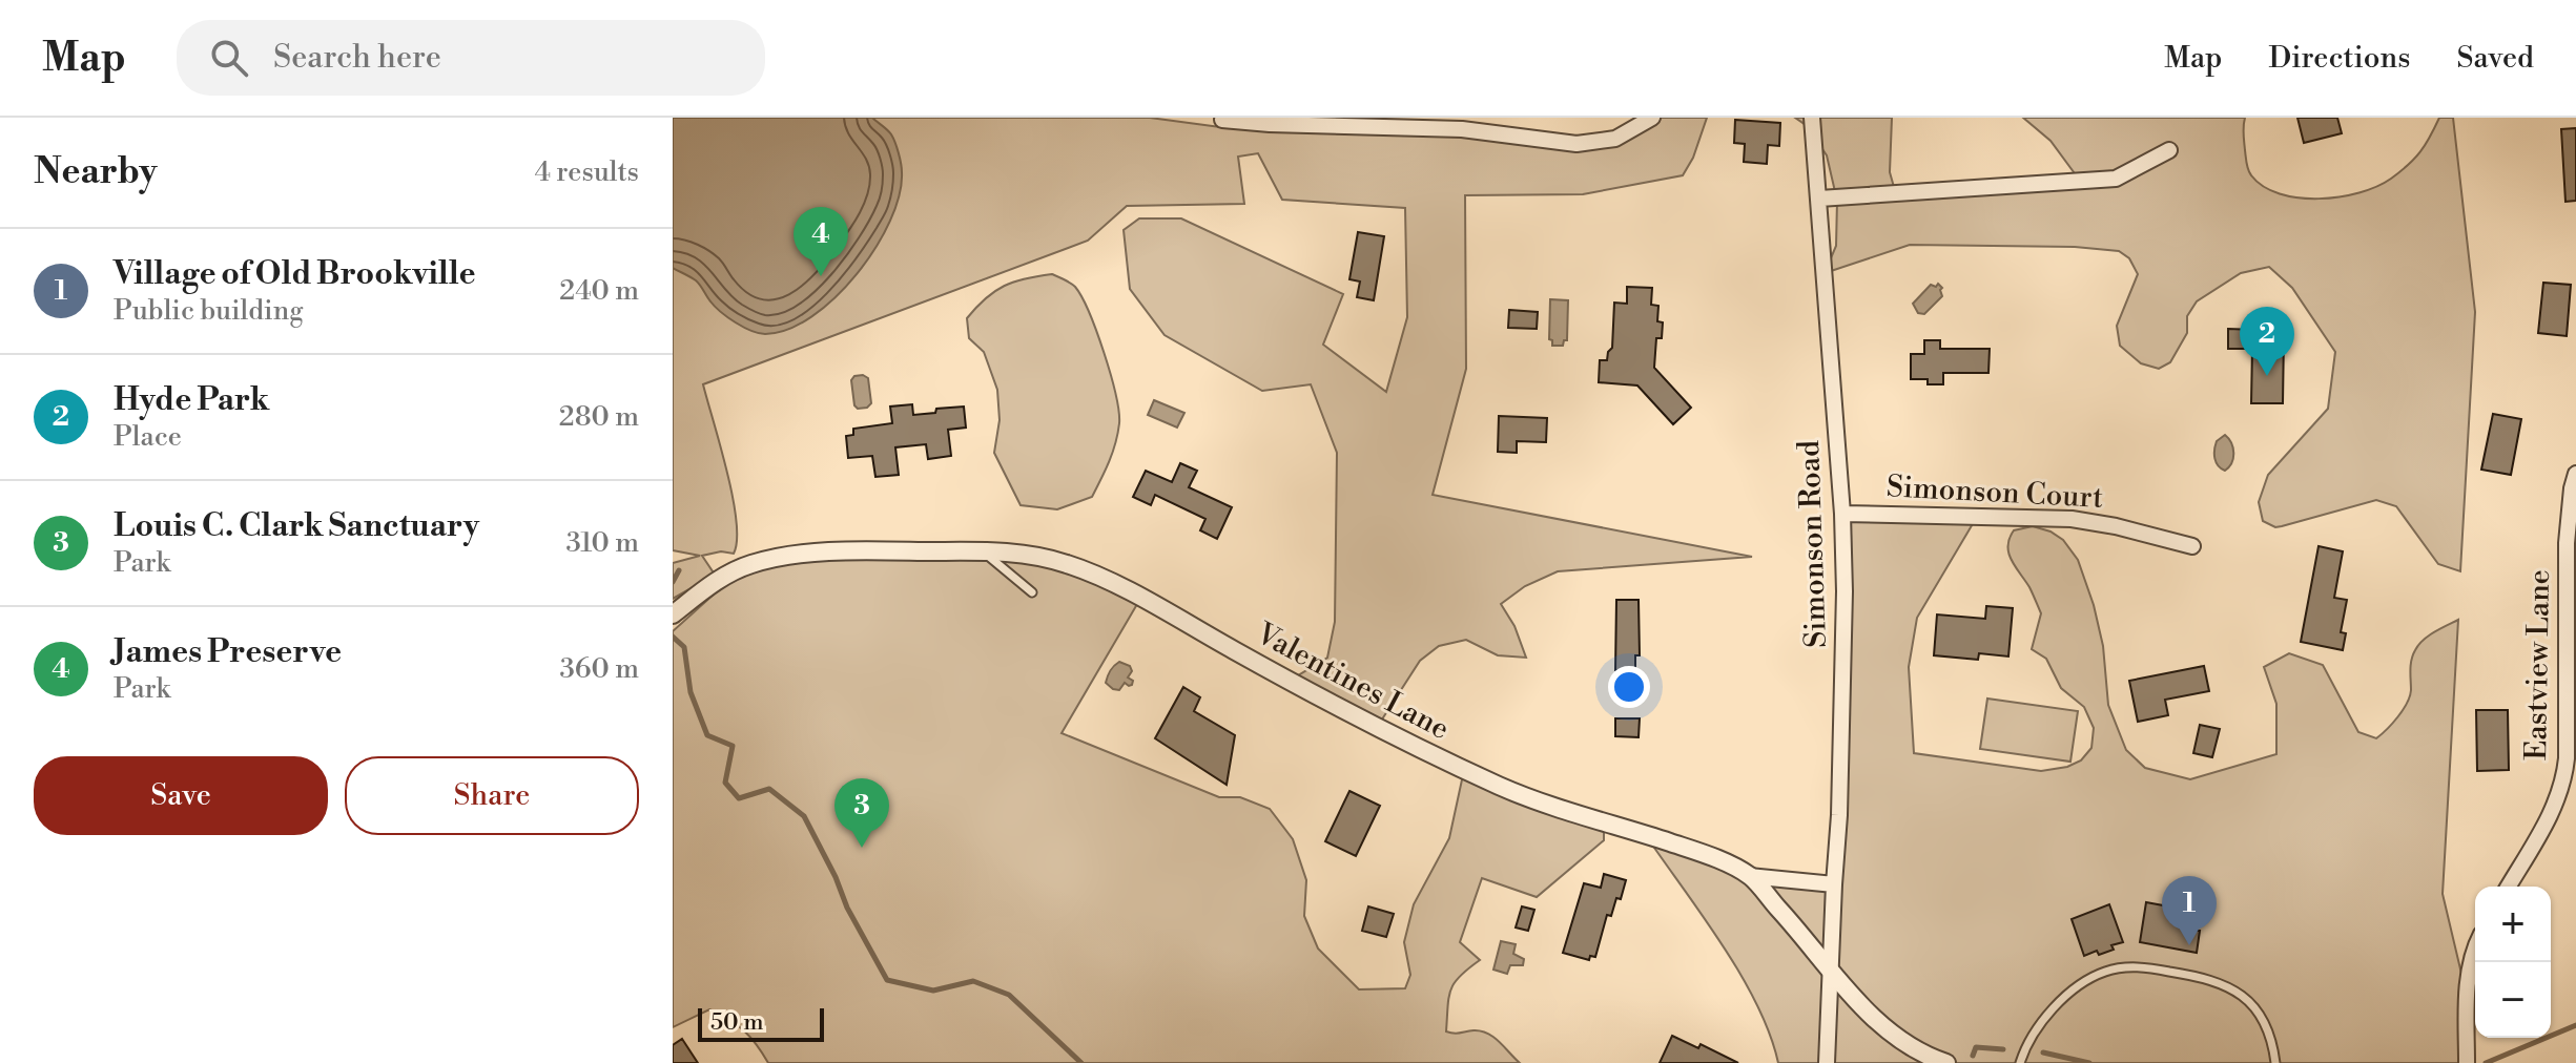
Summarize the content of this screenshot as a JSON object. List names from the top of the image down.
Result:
{
  "streets": {
    "street": [
      "Simonson Court",
      "Simonson Road",
      "Eastview Lane",
      "Valentines Lane"
    ]
  },
  "crossings": [
    ["Simonson Court", "Simonson Road"],
    ["Simonson Road", "Valentines Lane"]
  ],
  "scale_bar": "50 m",
  "page": {
    "header": "Map",
    "search": "Search here",
    "nav": ["Map", "Directions", "Saved"],
    "heading": ["Nearby", "4 results"],
    "pins": [
      "4",
      "2",
      "3",
      "1"
    ],
    "list": [
      {
        "mark": "1",
        "name": "Village of Old Brookville",
        "note": "Public building",
        "value": "240 m"
      },
      {
        "mark": "2",
        "name": "Hyde Park",
        "note": "Place",
        "value": "280 m"
      },
      {
        "mark": "3",
        "name": "Louis C. Clark Sanctuary",
        "note": "Park",
        "value": "310 m"
      },
      {
        "mark": "4",
        "name": "James Preserve",
        "note": "Park",
        "value": "360 m"
      }
    ],
    "buttons": ["Save", "Share"],
    "map_buttons": ["+", "−"],
    "scale": "50 m"
  }
}
